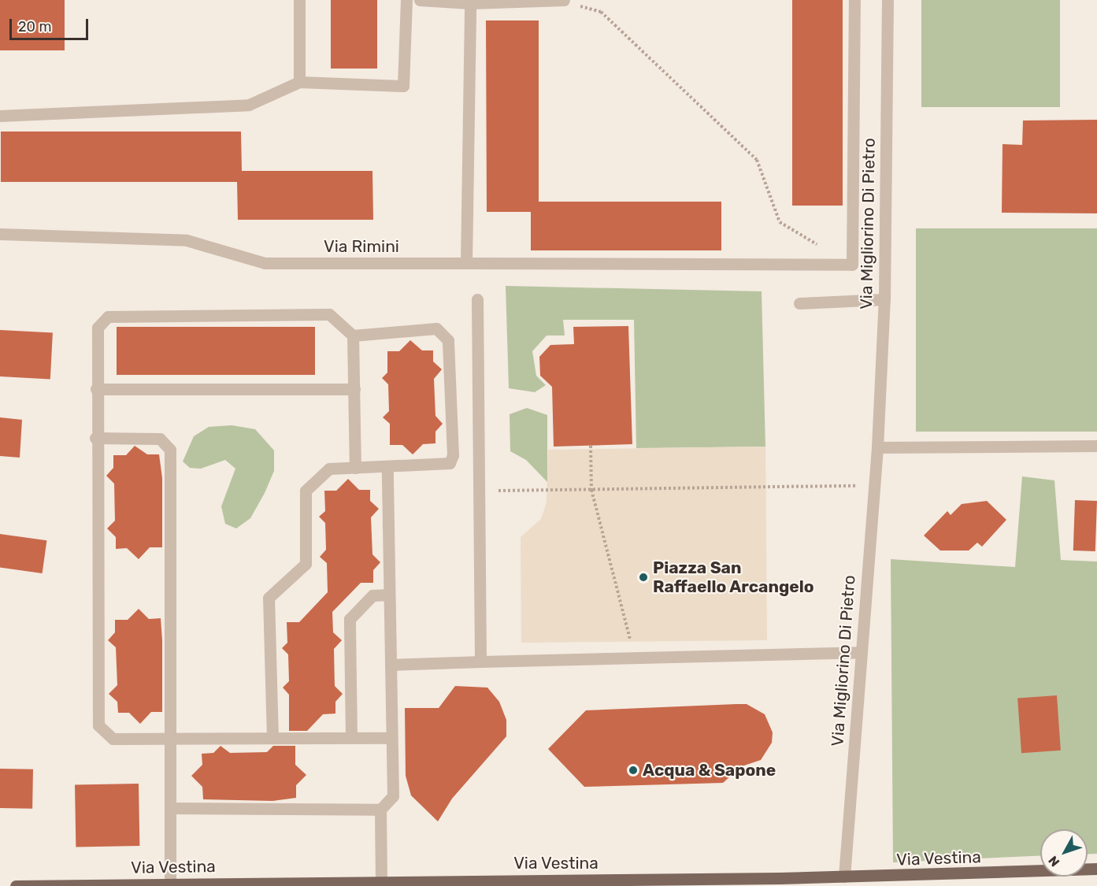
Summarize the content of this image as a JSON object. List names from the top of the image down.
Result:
{
  "streets": {
    "main road": ["Via Vestina"],
    "street": ["Via Migliorino Di Pietro", "Via Rimini"]
  },
  "crossings": [
    ["Via Migliorino Di Pietro", "Via Vestina"]
  ],
  "places": ["Piazza San Raffaello Arcangelo", "Acqua & Sapone"],
  "scale_bar": "20 m",
  "north": "bottom left"
}
